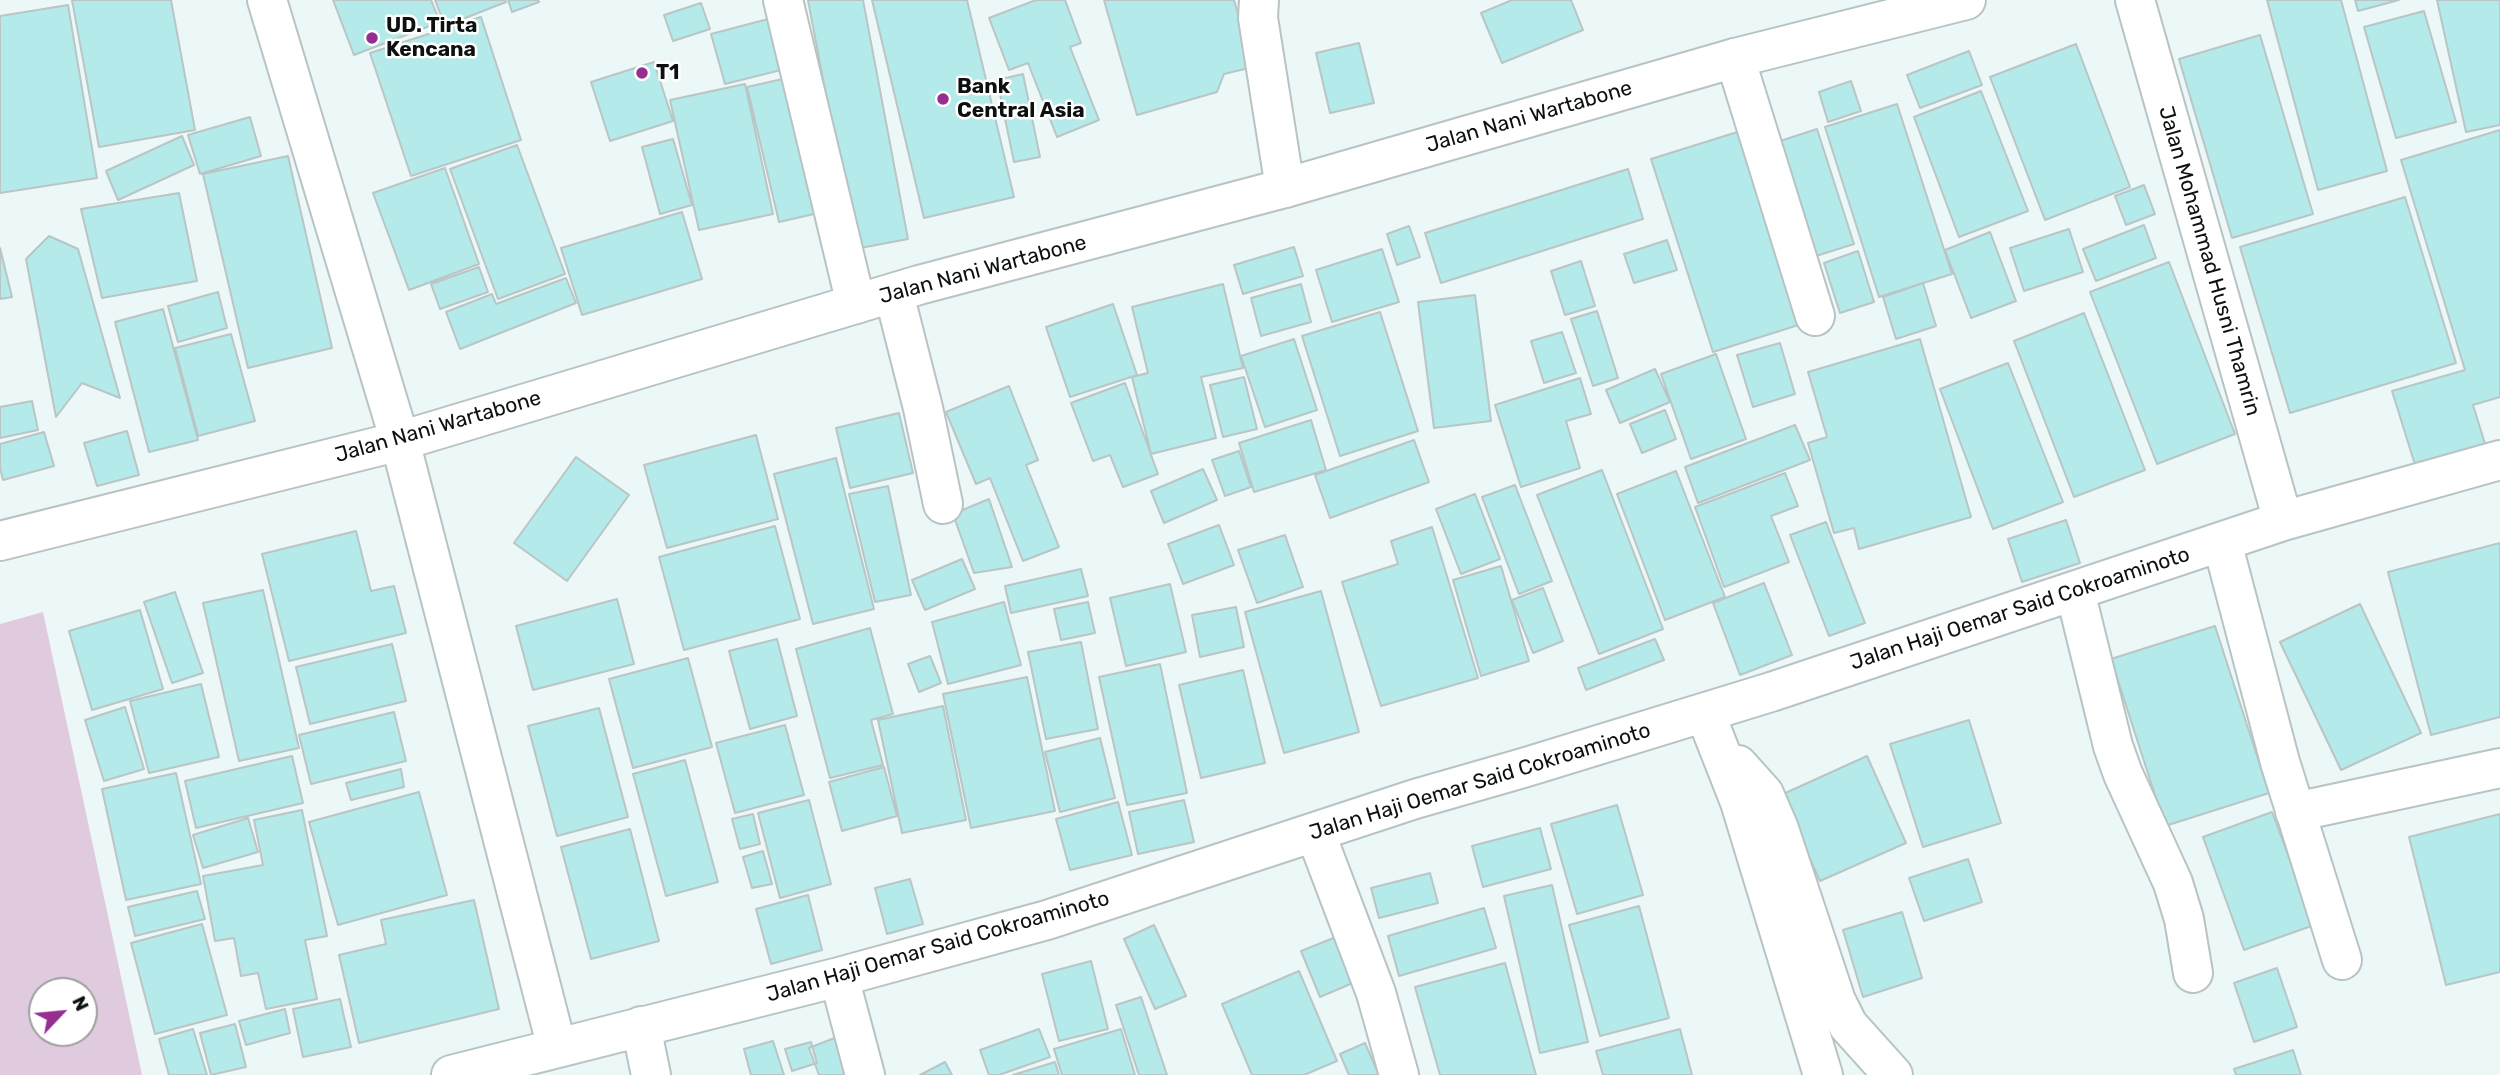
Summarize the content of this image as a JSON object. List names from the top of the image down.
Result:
{
  "streets": {
    "street": ["Jalan Nani Wartabone", "Jalan Mohammad Husni Thamrin", "Jalan Haji Oemar Said Cokroaminoto"]
  },
  "crossings": [
    ["Jalan Mohammad Husni Thamrin", "Jalan Haji Oemar Said Cokroaminoto"]
  ],
  "places": ["UD. Tirta Kencana", "T1", "Bank Central Asia"],
  "north": "top right"
}
